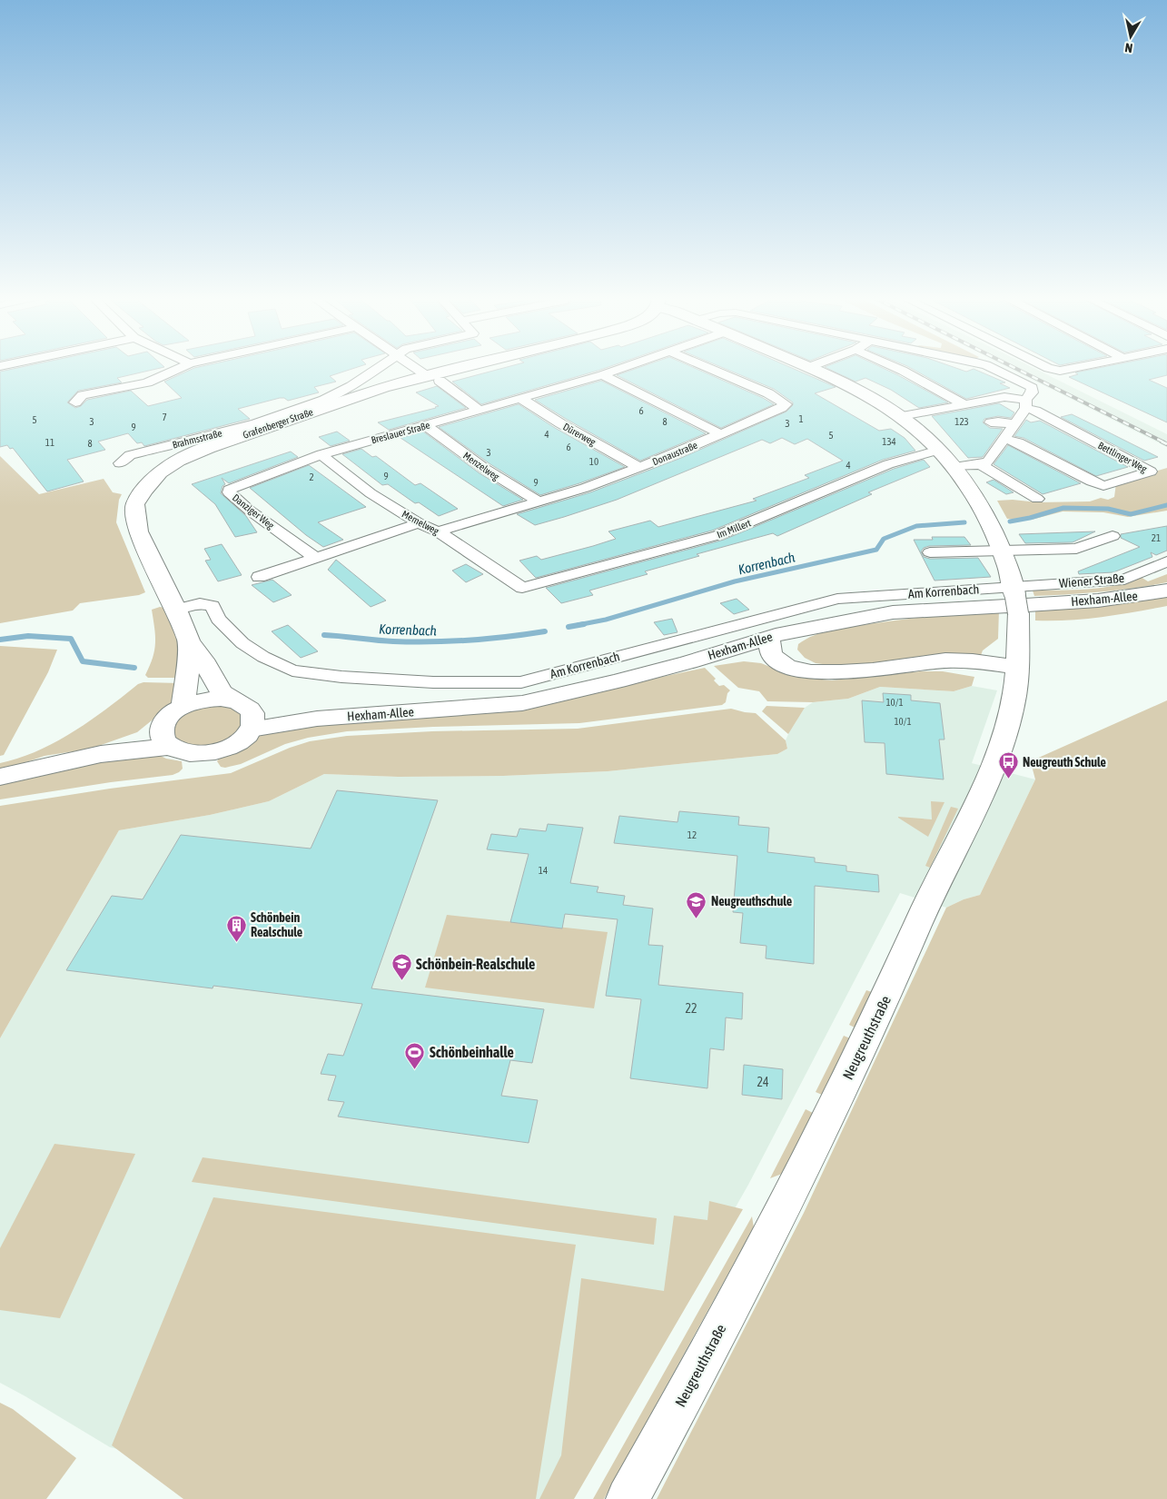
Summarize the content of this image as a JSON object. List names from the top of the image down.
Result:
{
  "streets": {
    "main road": ["Grafenberger Straße", "Hexham-Allee", "Neugreuthstraße"],
    "street": [
      "Breslauer Straße",
      "Dürerweg",
      "Brahmsstraße",
      "Donaustraße",
      "Bettlinger Weg",
      "Menzelweg",
      "Danziger Weg",
      "Memelweg",
      "Im Millert",
      "Wiener Straße",
      "Am Korrenbach"
    ]
  },
  "crossings": [
    ["Grafenberger Straße", "Am Korrenbach"],
    ["Grafenberger Straße", "Hexham-Allee"],
    ["Breslauer Straße", "Dürerweg"],
    ["Breslauer Straße", "Menzelweg"],
    ["Breslauer Straße", "Danziger Weg"],
    ["Breslauer Straße", "Memelweg"],
    ["Dürerweg", "Donaustraße"],
    ["Donaustraße", "Menzelweg"],
    ["Donaustraße", "Memelweg"],
    ["Bettlinger Weg", "Neugreuthstraße"],
    ["Danziger Weg", "Memelweg"],
    ["Memelweg", "Im Millert"],
    ["Im Millert", "Neugreuthstraße"],
    ["Wiener Straße", "Am Korrenbach"],
    ["Wiener Straße", "Neugreuthstraße"],
    ["Am Korrenbach", "Neugreuthstraße"]
  ],
  "water": ["Korrenbach"],
  "places": {
    "bus stop": ["Neugreuth Schule"],
    "school or university": ["Neugreuthschule", "Schönbein-Realschule"],
    "building": ["Schönbein Realschule"],
    "sports": ["Schönbeinhalle"]
  },
  "house_numbers": [
    "6",
    "7",
    "1",
    "5",
    "3",
    "8",
    "123",
    "3",
    "9",
    "4",
    "5",
    "134",
    "11",
    "8",
    "6",
    "3",
    "10",
    "4",
    "9",
    "2",
    "9",
    "21",
    "10/1",
    "10/1",
    "12",
    "14",
    "22",
    "24"
  ],
  "north": "bottom"
}
